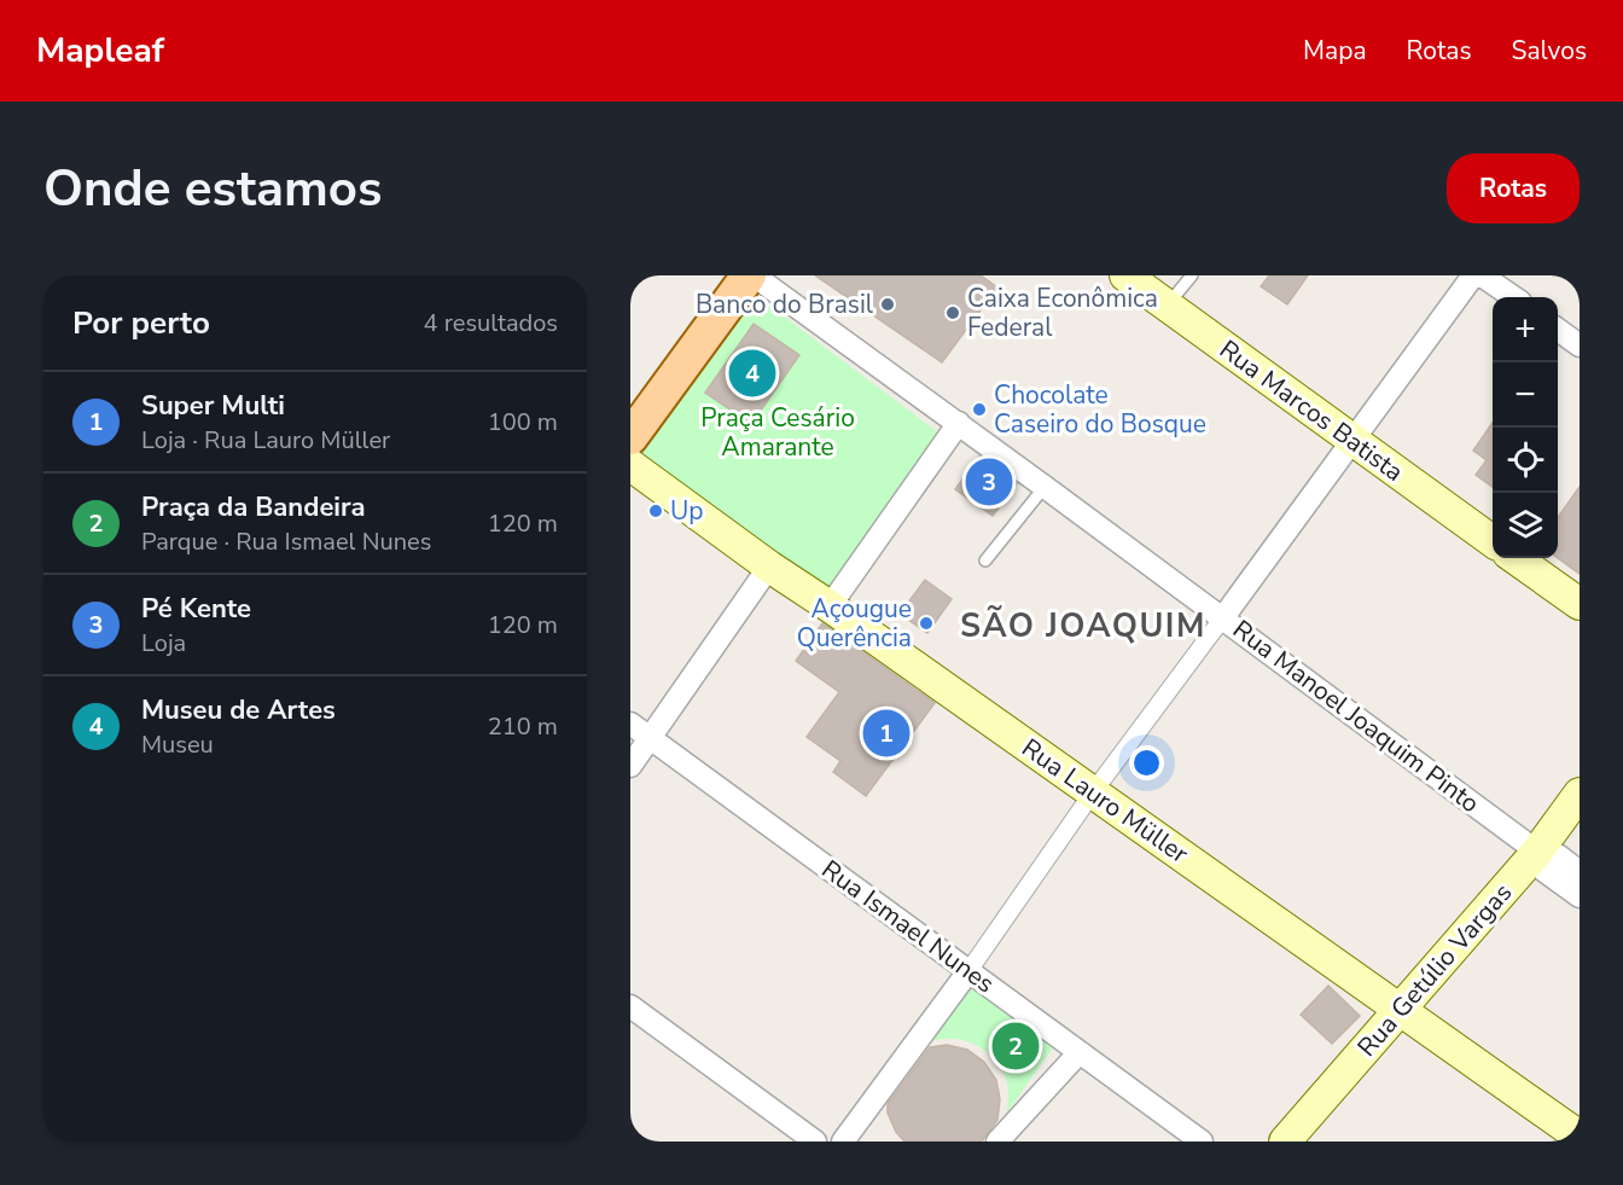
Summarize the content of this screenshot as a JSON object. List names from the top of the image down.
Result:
{
  "streets": {
    "main road": ["Rua Marcos Batista", "Rua Lauro Müller", "Rua Getúlio Vargas"],
    "street": ["Rua Manoel Joaquim Pinto", "Rua Ismael Nunes"]
  },
  "crossings": [
    ["Rua Manoel Joaquim Pinto", "Rua Getúlio Vargas"],
    ["Rua Lauro Müller", "Rua Getúlio Vargas"]
  ],
  "districts": ["SÃO JOAQUIM"],
  "parks": ["Praça Cesário Amarante"],
  "places": [
    "Banco do Brasil",
    "Caixa Econômica Federal",
    "Chocolate Caseiro do Bosque",
    "Up",
    "Açougue Querência"
  ],
  "page": {
    "header": "Mapleaf",
    "nav": ["Mapa", "Rotas", "Salvos"],
    "buttons": "Rotas",
    "title": "Onde estamos",
    "heading": ["Por perto", "4 resultados"],
    "map_buttons": ["+", "−"],
    "pins": [
      "4",
      "3",
      "1",
      "2"
    ],
    "list": [
      {
        "mark": "1",
        "name": "Super Multi",
        "note": "Loja · Rua Lauro Müller",
        "value": "100 m"
      },
      {
        "mark": "2",
        "name": "Praça da Bandeira",
        "note": "Parque · Rua Ismael Nunes",
        "value": "120 m"
      },
      {
        "mark": "3",
        "name": "Pé Kente",
        "note": "Loja",
        "value": "120 m"
      },
      {
        "mark": "4",
        "name": "Museu de Artes",
        "note": "Museu",
        "value": "210 m"
      }
    ]
  }
}
